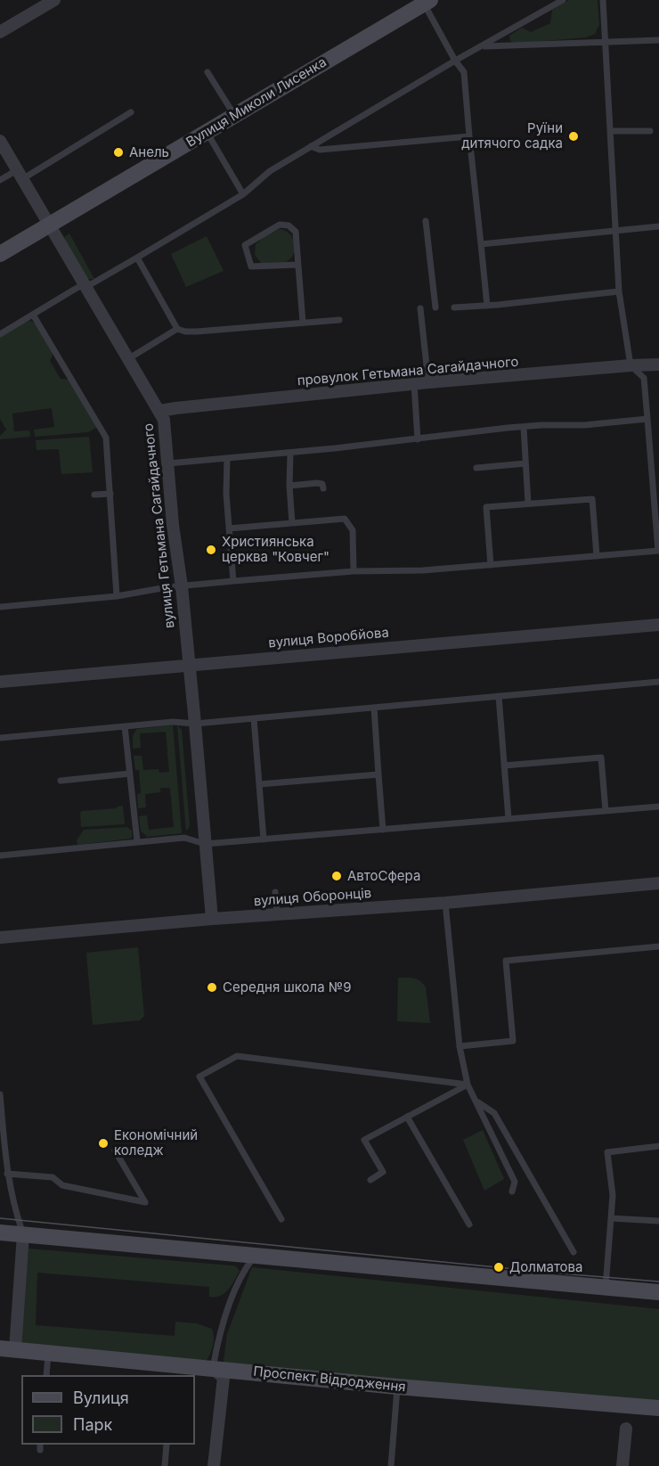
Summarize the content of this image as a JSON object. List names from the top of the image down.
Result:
{
  "streets": {
    "main road": ["Вулиця Миколи Лисенка", "Проспект Відродження"],
    "street": [
      "провулок Гетьмана Сагайдачного",
      "вулиця Гетьмана Сагайдачного",
      "вулиця Воробйова",
      "вулиця Оборонців"
    ]
  },
  "crossings": [
    ["Вулиця Миколи Лисенка", "вулиця Гетьмана Сагайдачного"],
    ["провулок Гетьмана Сагайдачного", "вулиця Гетьмана Сагайдачного"],
    ["вулиця Гетьмана Сагайдачного", "вулиця Воробйова"],
    ["вулиця Гетьмана Сагайдачного", "вулиця Оборонців"]
  ],
  "places": [
    "Руїни дитячого садка",
    "Анель",
    "Християнська церква \"Ковчег\"",
    "АвтоСфера",
    "Середня школа №9",
    "Економічний коледж",
    "Долматова"
  ],
  "legend": ["Вулиця", "Парк"]
}
